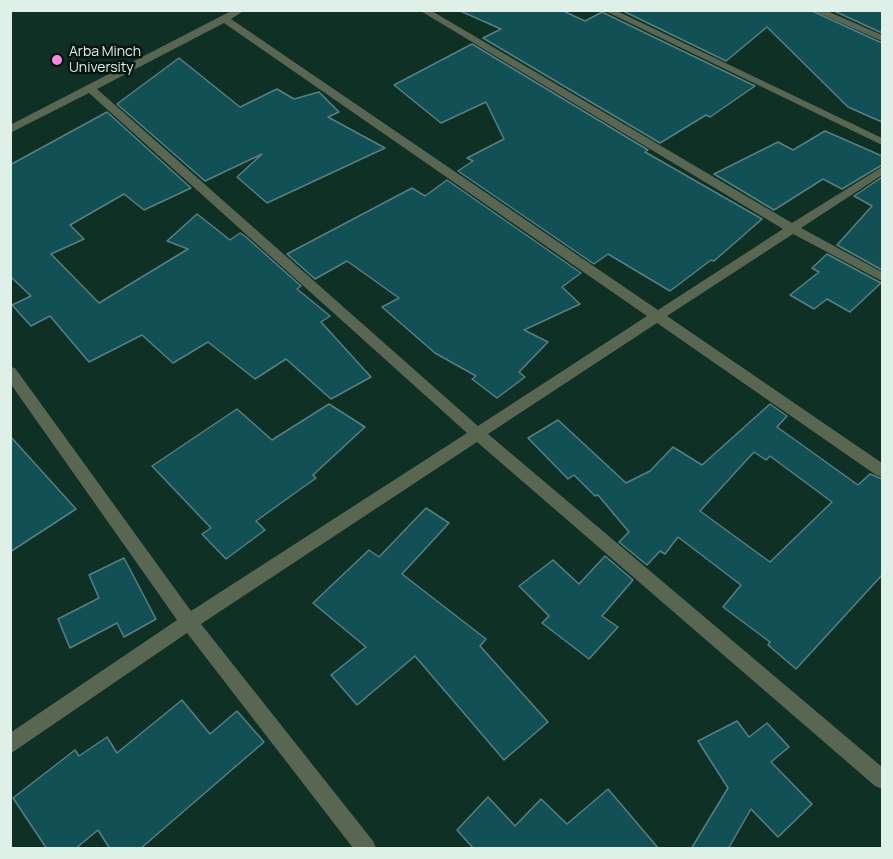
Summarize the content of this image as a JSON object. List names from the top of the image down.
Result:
{
  "places": ["Arba Minch University"]
}
